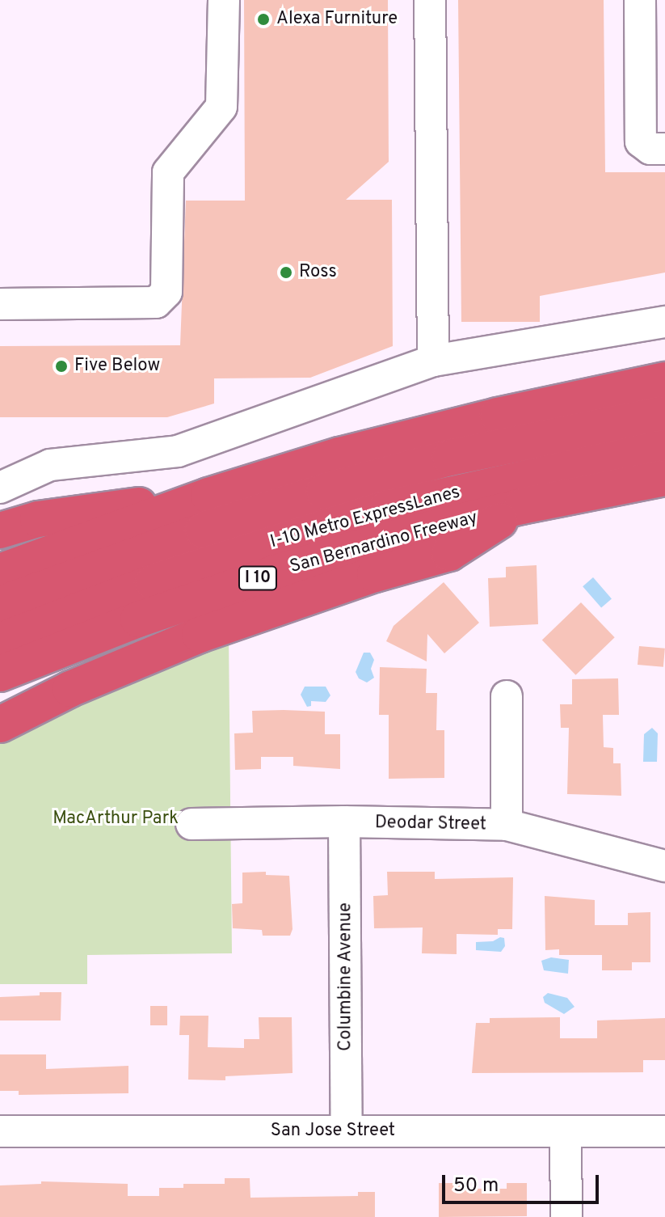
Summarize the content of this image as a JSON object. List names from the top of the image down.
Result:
{
  "streets": {
    "highway": ["I-10 Metro ExpressLanes", "San Bernardino Freeway", "I 10"],
    "street": ["Deodar Street", "Columbine Avenue", "San Jose Street"]
  },
  "crossings": [
    ["Deodar Street", "Columbine Avenue"],
    ["Columbine Avenue", "San Jose Street"]
  ],
  "parks": ["MacArthur Park"],
  "places": ["Alexa Furniture", "Ross", "Five Below"],
  "scale_bar": "50 m"
}
